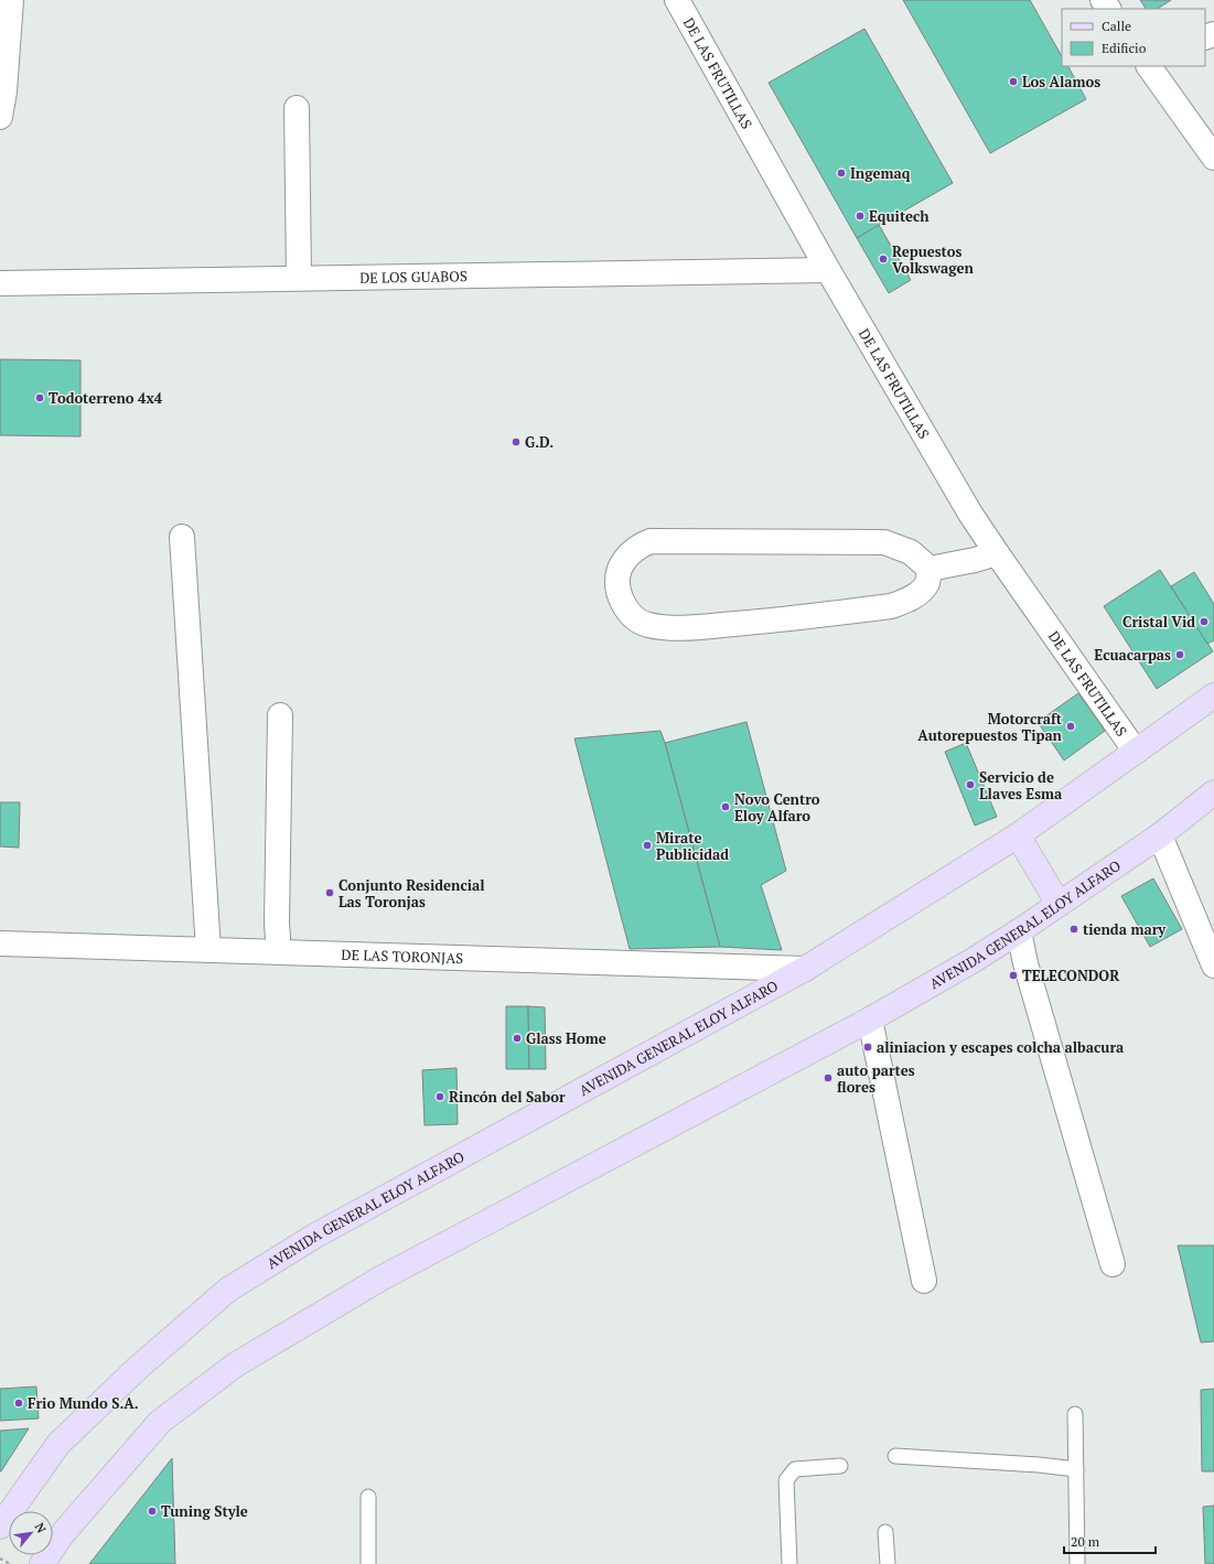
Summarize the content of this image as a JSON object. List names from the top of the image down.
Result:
{
  "streets": {
    "main road": ["AVENIDA GENERAL ELOY ALFARO"],
    "street": ["DE LAS FRUTILLAS", "DE LOS GUABOS", "DE LAS TORONJAS"]
  },
  "crossings": [
    ["DE LAS FRUTILLAS", "DE LOS GUABOS"],
    ["DE LAS FRUTILLAS", "AVENIDA GENERAL ELOY ALFARO"],
    ["AVENIDA GENERAL ELOY ALFARO", "DE LAS TORONJAS"]
  ],
  "places": [
    "Los Alamos",
    "Ingemaq",
    "Equitech",
    "Repuestos Volkswagen",
    "Todoterreno 4x4",
    "G.D.",
    "Cristal Vid",
    "Ecuacarpas",
    "Motorcraft Autorepuestos Tipan",
    "Servicio de Llaves Esma",
    "Novo Centro Eloy Alfaro",
    "Mirate Publicidad",
    "Conjunto Residencial Las Toronjas",
    "tienda mary",
    "TELECONDOR",
    "Glass Home",
    "aliniacion y escapes colcha albacura",
    "auto partes flores",
    "Rincón del Sabor",
    "Frio Mundo S.A.",
    "Tuning Style"
  ],
  "legend": ["Calle", "Edificio"],
  "scale_bar": "20 m",
  "north": "top right"
}
